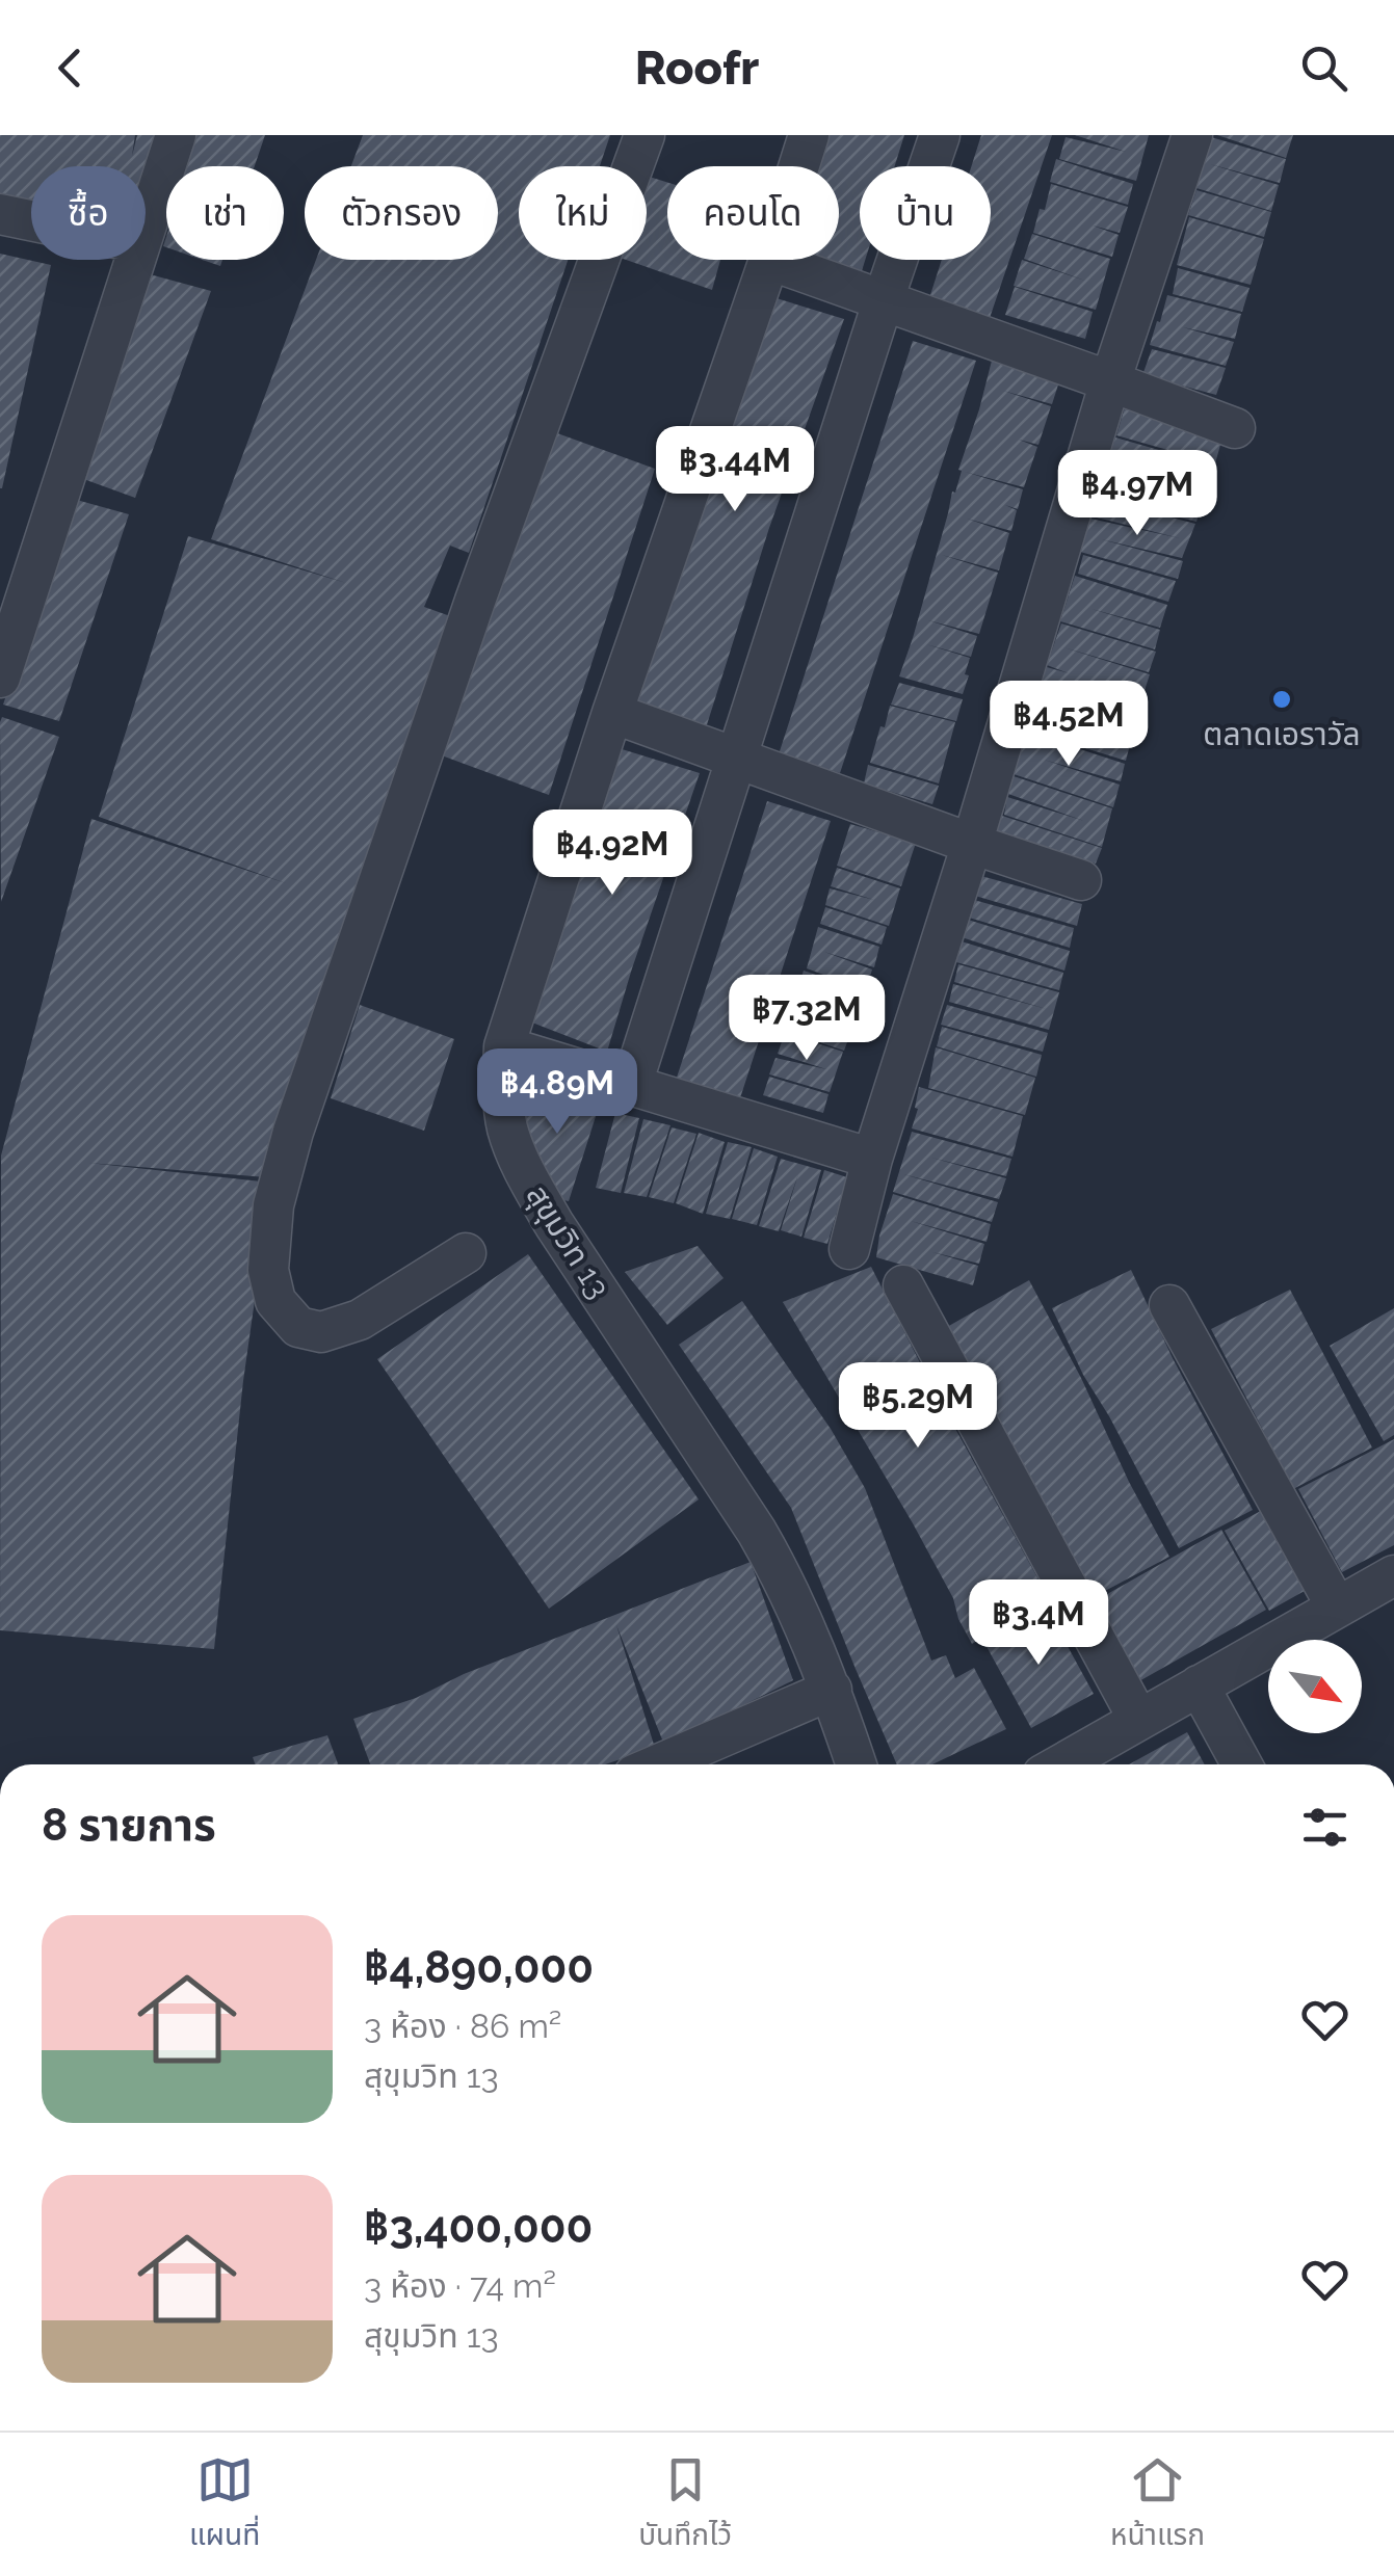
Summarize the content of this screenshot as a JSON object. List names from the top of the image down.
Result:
{
  "streets": {
    "street": ["สุขุมวิท 13"]
  },
  "places": ["ตลาดเอราวัล"],
  "north": "bottom right",
  "page": {
    "header": "Roofr",
    "chip": [
      "ซื้อ",
      "เช่า",
      "ตัวกรอง",
      "ใหม่",
      "คอนโด",
      "บ้าน"
    ],
    "price": [
      "฿3.44M",
      "฿4.97M",
      "฿4.52M",
      "฿4.92M",
      "฿7.32M",
      "฿4.89M",
      "฿5.29M",
      "฿3.4M"
    ],
    "heading": "8 รายการ",
    "list": [
      {
        "name": "฿4,890,000",
        "note": "3 ห้อง · 86 m² · สุขุมวิท 13"
      },
      {
        "name": "฿3,400,000",
        "note": "3 ห้อง · 74 m² · สุขุมวิท 13"
      }
    ],
    "tabs": ["แผนที่", "บันทึกไว้", "หน้าแรก"]
  }
}
